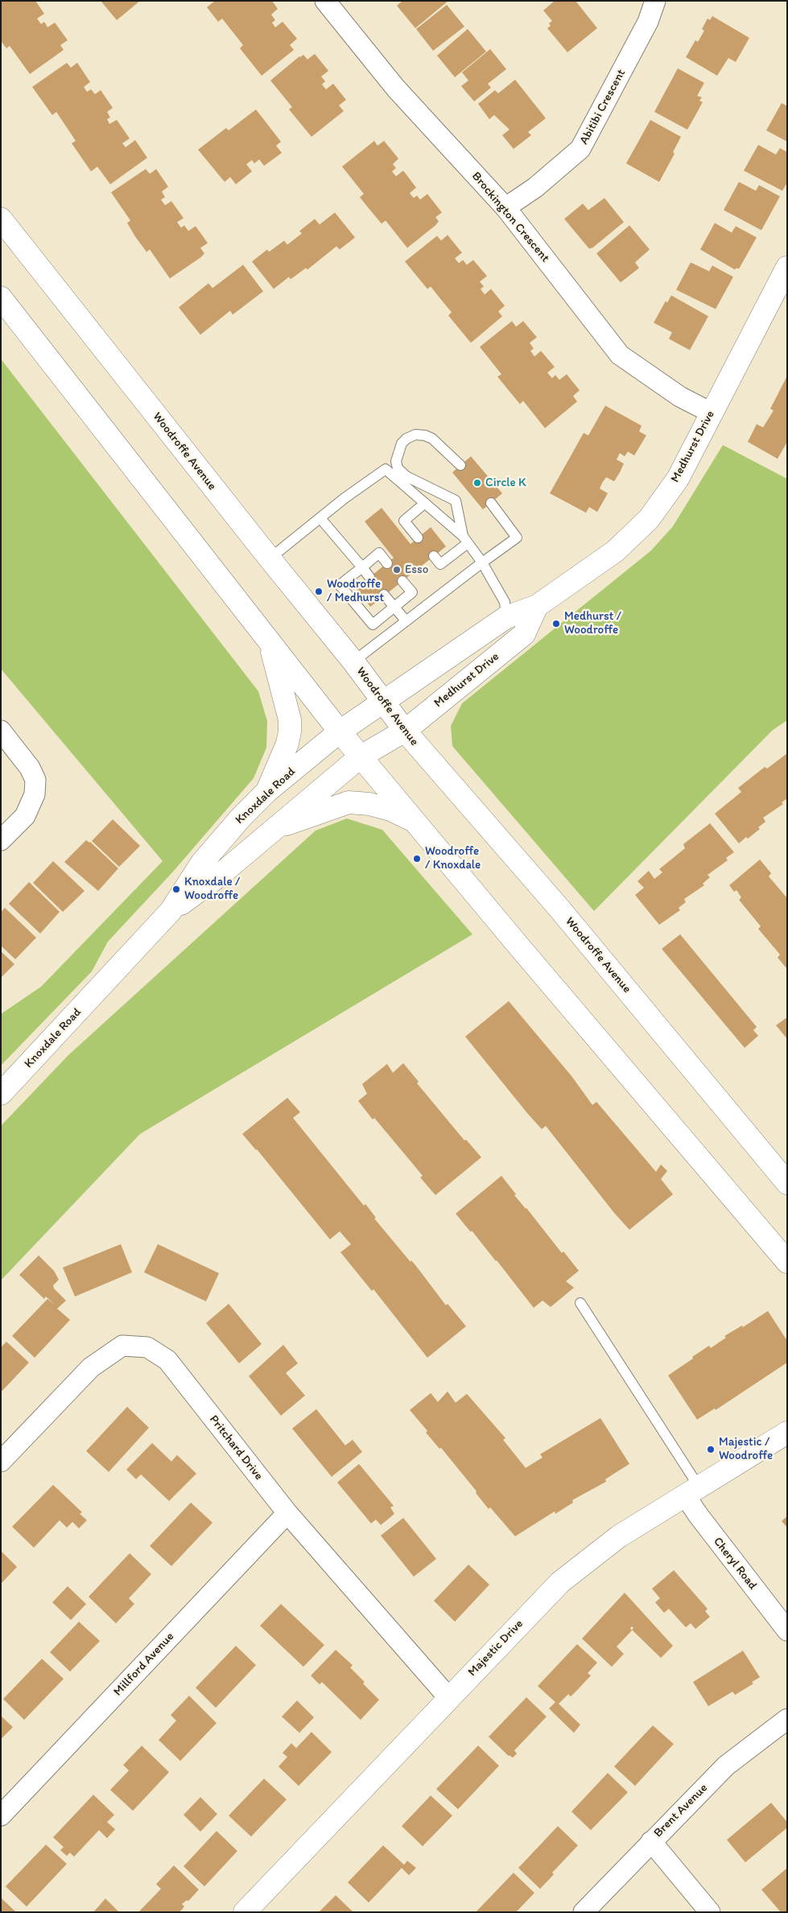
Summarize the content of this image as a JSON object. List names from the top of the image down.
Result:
{
  "streets": {
    "main road": [
      "Medhurst Drive",
      "Woodroffe Avenue",
      "Knoxdale Road",
      "Majestic Drive"
    ],
    "street": [
      "Abitibi Crescent",
      "Brockington Crescent",
      "Pritchard Drive",
      "Cheryl Road",
      "Millford Avenue",
      "Brent Avenue"
    ]
  },
  "crossings": [
    ["Abitibi Crescent", "Brockington Crescent"],
    ["Brockington Crescent", "Medhurst Drive"],
    ["Medhurst Drive", "Woodroffe Avenue"],
    ["Medhurst Drive", "Knoxdale Road"],
    ["Woodroffe Avenue", "Knoxdale Road"],
    ["Pritchard Drive", "Majestic Drive"],
    ["Pritchard Drive", "Millford Avenue"],
    ["Cheryl Road", "Majestic Drive"]
  ],
  "places": [
    "Circle K",
    "Esso",
    "Woodroffe / Medhurst",
    "Medhurst / Woodroffe",
    "Woodroffe / Knoxdale",
    "Knoxdale / Woodroffe",
    "Majestic / Woodroffe"
  ]
}
